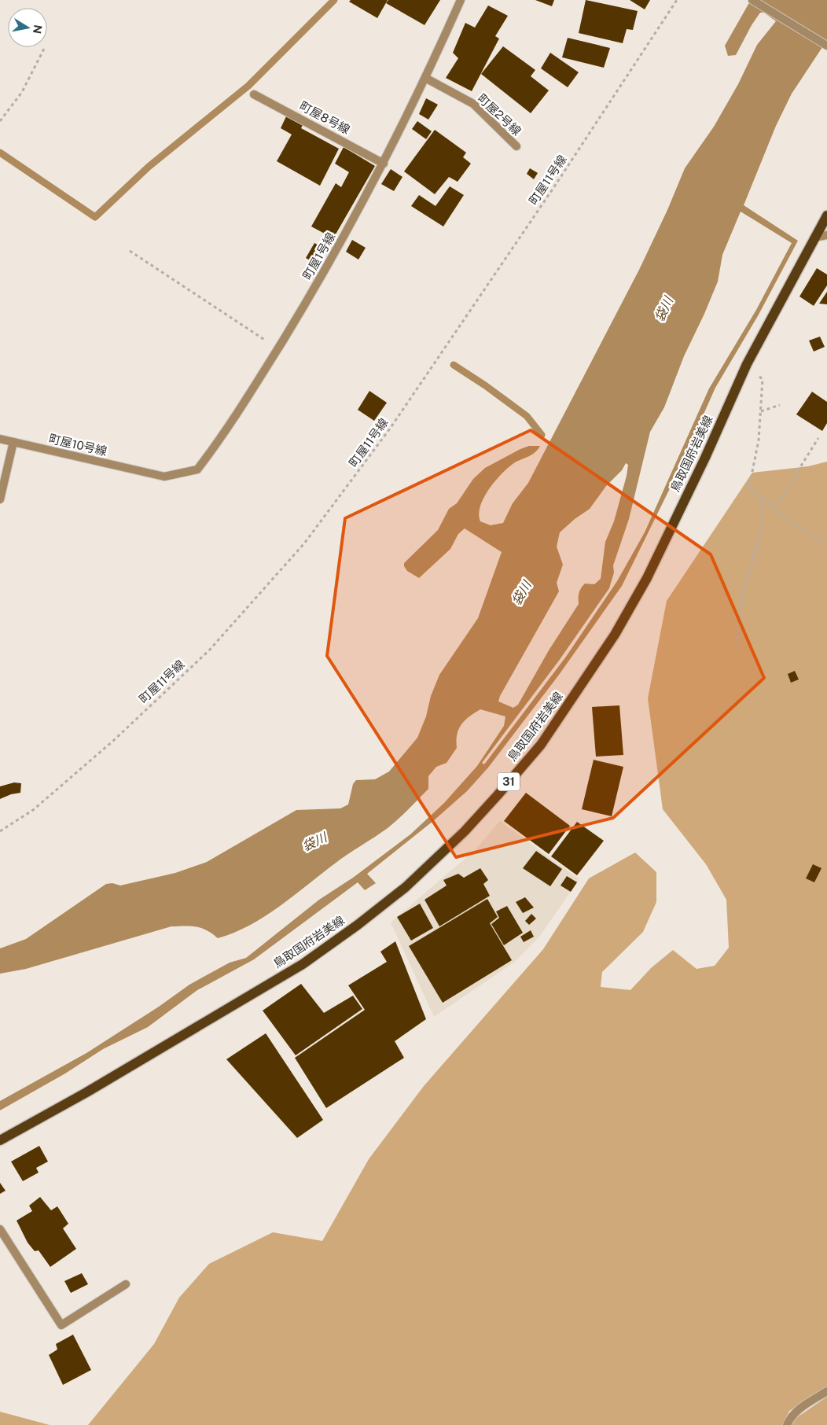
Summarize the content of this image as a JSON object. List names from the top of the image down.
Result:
{
  "streets": {
    "main road": ["鳥取国府岩美線", "31"],
    "street": [
      "町屋2号線",
      "町屋8号線",
      "町屋1号線",
      "町屋10号線"
    ],
    "path": ["町屋11号線"]
  },
  "crossings": [
    ["町屋2号線", "町屋1号線"],
    ["町屋8号線", "町屋1号線"],
    ["町屋1号線", "町屋10号線"]
  ],
  "water": ["袋川"],
  "north": "right"
}
